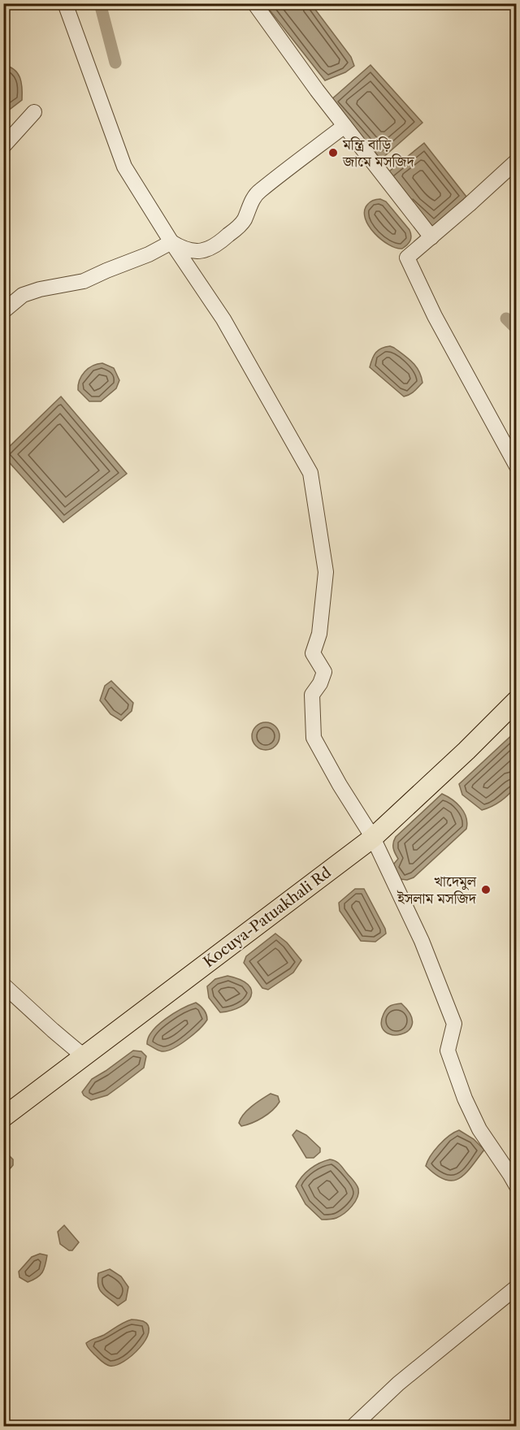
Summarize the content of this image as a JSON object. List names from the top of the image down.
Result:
{
  "streets": {
    "main road": ["Kocuya-Patuakhali Rd"]
  },
  "places": ["মন্ত্রি বাড়ি জামে মসজিদ", "খাদেমুল ইসলাম মসজিদ"]
}
